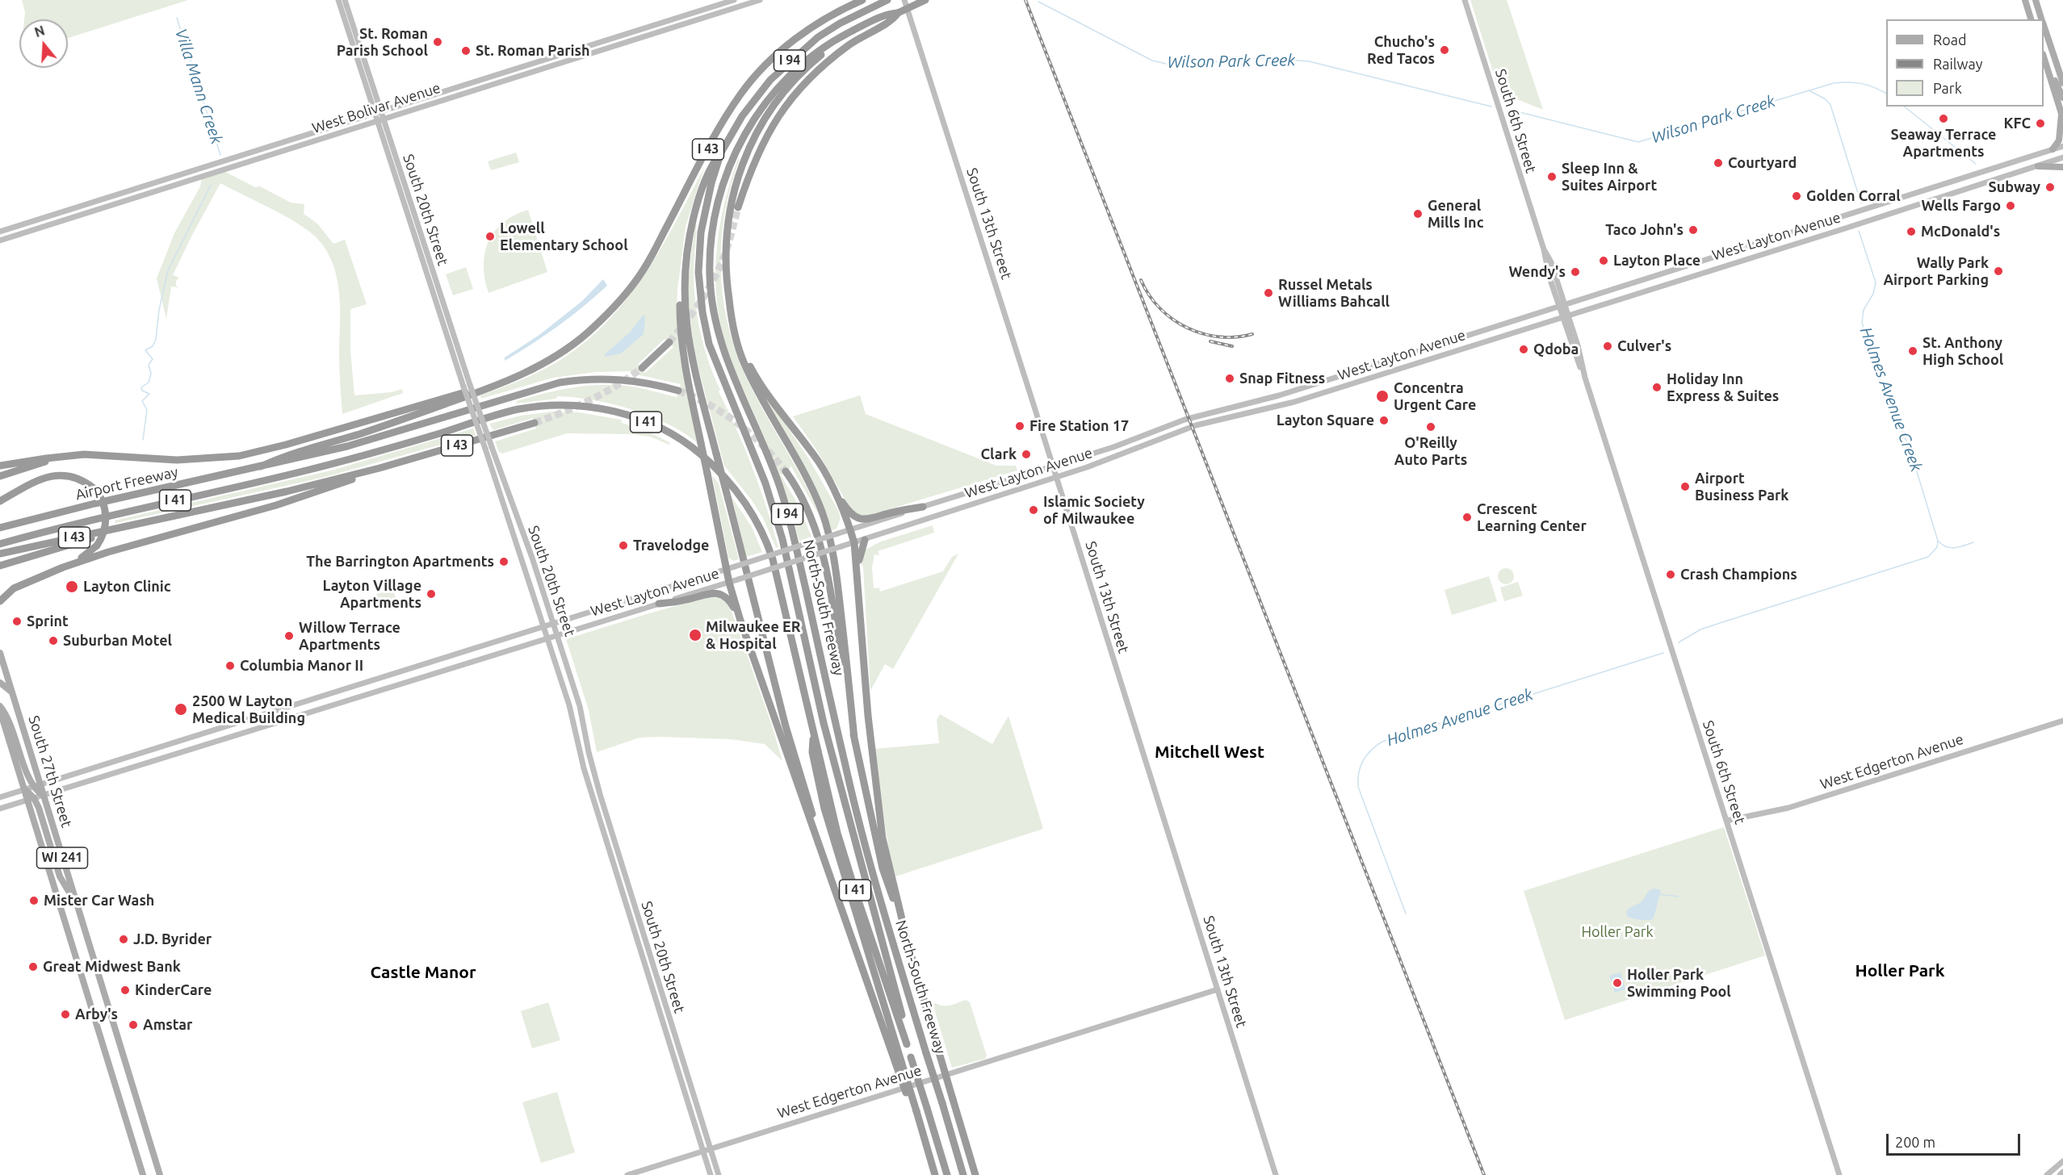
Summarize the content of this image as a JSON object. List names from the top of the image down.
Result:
{
  "streets": {
    "highway": [
      "I 94",
      "I 43",
      "I 41",
      "Airport Freeway",
      "North-South Freeway"
    ],
    "main road": ["South 27th Street", "WI 241"],
    "street": [
      "West Bolivar Avenue",
      "South 6th Street",
      "South 20th Street",
      "South 13th Street",
      "West Layton Avenue",
      "West Edgerton Avenue"
    ]
  },
  "crossings": [
    ["West Bolivar Avenue", "South 20th Street"],
    ["South 6th Street", "West Layton Avenue"],
    ["South 6th Street", "West Edgerton Avenue"],
    ["I 43", "I 41"],
    ["I 43", "Airport Freeway"],
    ["South 20th Street", "West Layton Avenue"],
    ["South 20th Street", "West Edgerton Avenue"],
    ["South 13th Street", "West Layton Avenue"],
    ["South 13th Street", "West Edgerton Avenue"],
    ["West Layton Avenue", "South 27th Street"],
    ["I 41", "Airport Freeway"],
    ["I 41", "North-South Freeway"]
  ],
  "districts": ["Mitchell West", "Holler Park", "Castle Manor"],
  "water": ["Wilson Park Creek", "Villa Mann Creek", "Holmes Avenue Creek"],
  "parks": ["Holler Park"],
  "places": [
    "St. Roman Parish School",
    "Chucho's Red Tacos",
    "St. Roman Parish",
    "Seaway Terrace Apartments",
    "KFC",
    "Courtyard",
    "Sleep Inn & Suites Airport",
    "Subway",
    "Golden Corral",
    "Wells Fargo",
    "General Mills Inc",
    "Taco John's",
    "McDonald's",
    "Lowell Elementary School",
    "Layton Place",
    "Wally Park Airport Parking",
    "Wendy's",
    "Russel Metals Williams Bahcall",
    "Culver's",
    "Qdoba",
    "St. Anthony High School",
    "Snap Fitness",
    "Holiday Inn Express & Suites",
    "Concentra Urgent Care",
    "Layton Square",
    "Fire Station 17",
    "O'Reilly Auto Parts",
    "Clark",
    "Airport Business Park",
    "Islamic Society of Milwaukee",
    "Crescent Learning Center",
    "Travelodge",
    "The Barrington Apartments",
    "Crash Champions",
    "Layton Clinic",
    "Layton Village Apartments",
    "Sprint",
    "Milwaukee ER & Hospital",
    "Willow Terrace Apartments",
    "Suburban Motel",
    "Columbia Manor II",
    "2500 W Layton Medical Building",
    "Mister Car Wash",
    "J.D. Byrider",
    "Great Midwest Bank",
    "Holler Park Swimming Pool",
    "KinderCare",
    "Arby's",
    "Amstar"
  ],
  "legend": ["Road", "Railway", "Park"],
  "scale_bar": "200 m",
  "north": "top"
}
